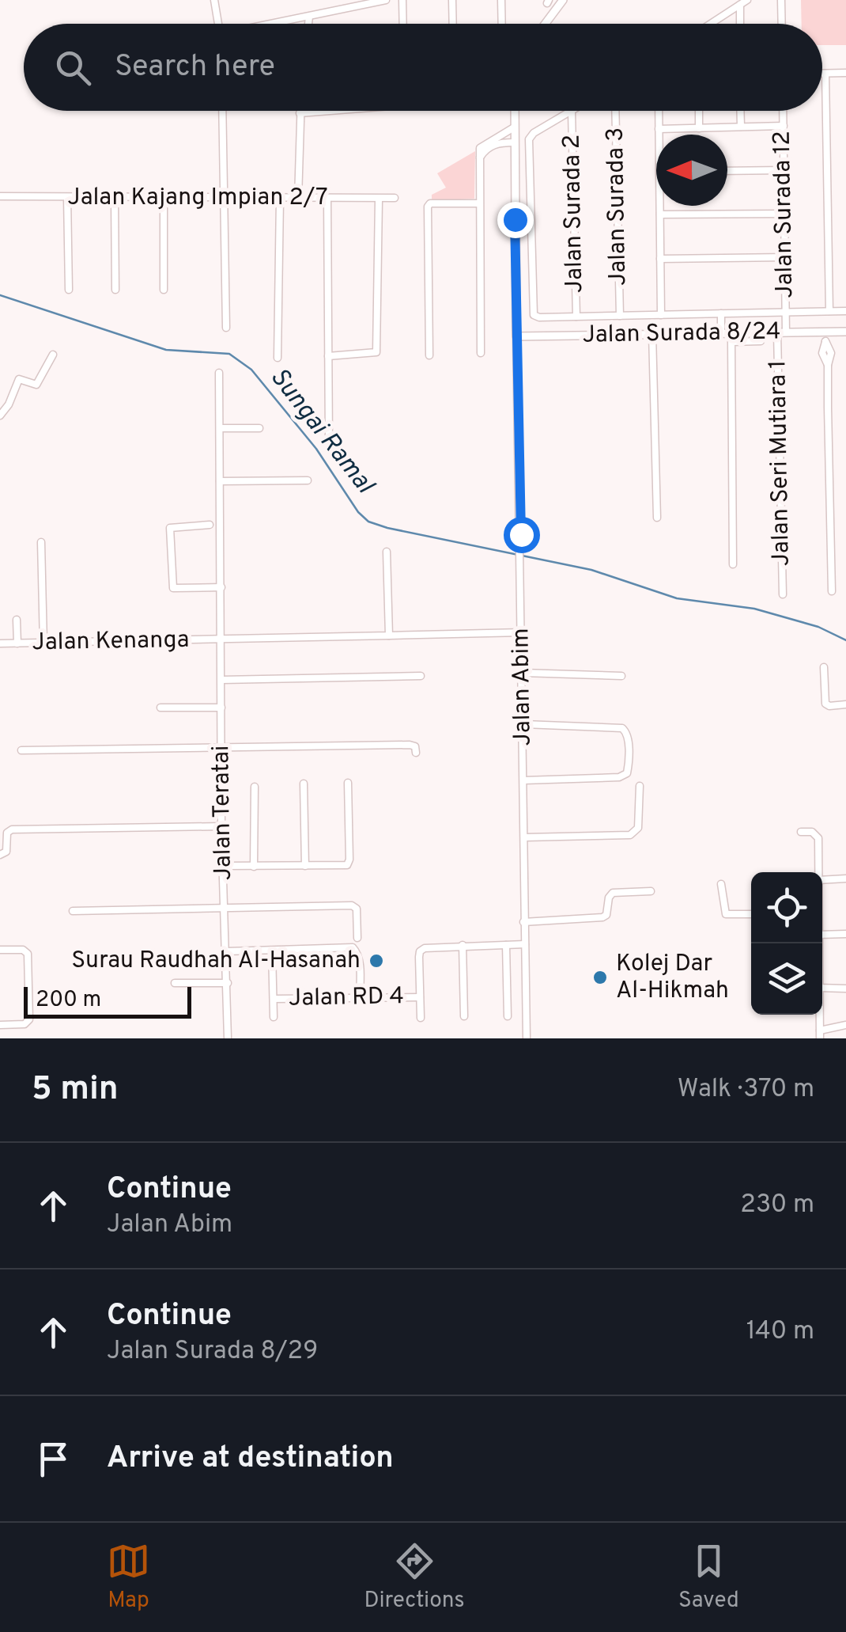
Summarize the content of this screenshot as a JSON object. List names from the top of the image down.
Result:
{
  "streets": {
    "street": [
      "Jalan Kajang Impian 2/7",
      "Jalan Surada 3",
      "Jalan Surada 2",
      "Jalan Surada 12",
      "Jalan Surada 8/24",
      "Jalan Seri Mutiara 1",
      "Jalan Kenanga",
      "Jalan Abim",
      "Jalan Teratai",
      "Jalan RD 4"
    ]
  },
  "crossings": [
    ["Jalan Surada 12", "Jalan Surada 8/24"],
    ["Jalan Surada 12", "Jalan Seri Mutiara 1"],
    ["Jalan Surada 8/24", "Jalan Seri Mutiara 1"],
    ["Jalan Surada 8/24", "Jalan Abim"],
    ["Jalan Kenanga", "Jalan Abim"],
    ["Jalan Kenanga", "Jalan Teratai"]
  ],
  "water": ["Sungai Ramal"],
  "places": ["Surau Raudhah Al-Hasanah", "Kolej Dar Al-Hikmah"],
  "scale_bar": "200 m",
  "north": "left",
  "page": {
    "search": "Search here",
    "scale": "200 m",
    "heading": ["5 min", "Walk · 370 m"],
    "list": [
      ["Continue", "Jalan Abim", "230 m"],
      ["Continue", "Jalan Surada 8/29", "140 m"],
      "Arrive at destination"
    ],
    "nav": ["Map", "Directions", "Saved"]
  }
}
